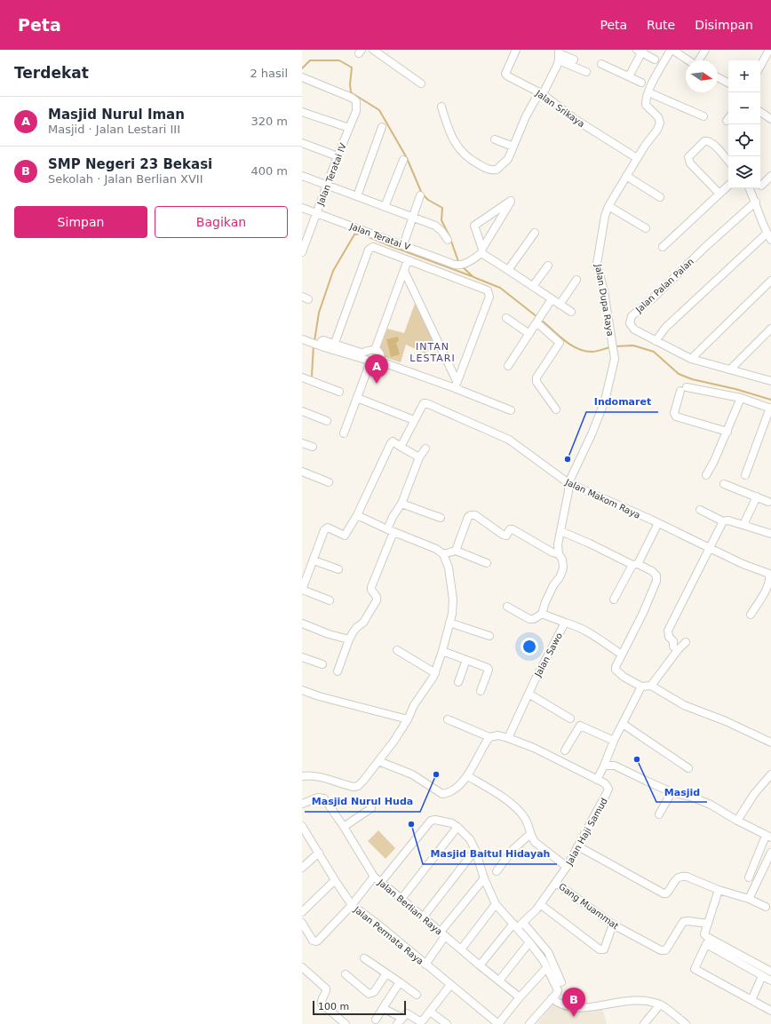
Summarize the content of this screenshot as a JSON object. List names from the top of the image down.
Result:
{
  "streets": {
    "street": [
      "Jalan Srikaya",
      "Jalan Teratai IV",
      "Jalan Teratai V",
      "Jalan Palan Palan",
      "Jalan Dupa Raya",
      "Jalan Makom Raya",
      "Jalan Sawo",
      "Jalan Haji Samud",
      "Gang Muammat",
      "Jalan Berlian Raya",
      "Jalan Permata Raya"
    ]
  },
  "crossings": [
    ["Jalan Srikaya", "Jalan Dupa Raya"],
    ["Jalan Teratai IV", "Jalan Teratai V"],
    ["Jalan Dupa Raya", "Jalan Makom Raya"],
    ["Jalan Sawo", "Jalan Haji Samud"],
    ["Jalan Haji Samud", "Gang Muammat"],
    ["Jalan Haji Samud", "Jalan Berlian Raya"]
  ],
  "districts": ["INTAN LESTARI"],
  "places": [
    "Indomaret",
    "Masjid",
    "Masjid Nurul Huda",
    "Masjid Baitul Hidayah"
  ],
  "scale_bar": "100 m",
  "north": "right",
  "page": {
    "header": "Peta",
    "nav": ["Peta", "Rute", "Disimpan"],
    "heading": ["Terdekat", "2 hasil"],
    "map_buttons": ["+", "−"],
    "list": [
      {
        "mark": "A",
        "name": "Masjid Nurul Iman",
        "note": "Masjid · Jalan Lestari III",
        "value": "320 m"
      },
      {
        "mark": "B",
        "name": "SMP Negeri 23 Bekasi",
        "note": "Sekolah · Jalan Berlian XVII",
        "value": "400 m"
      }
    ],
    "buttons": ["Simpan", "Bagikan"],
    "pins": ["A", "B"],
    "scale": "100 m"
  }
}
